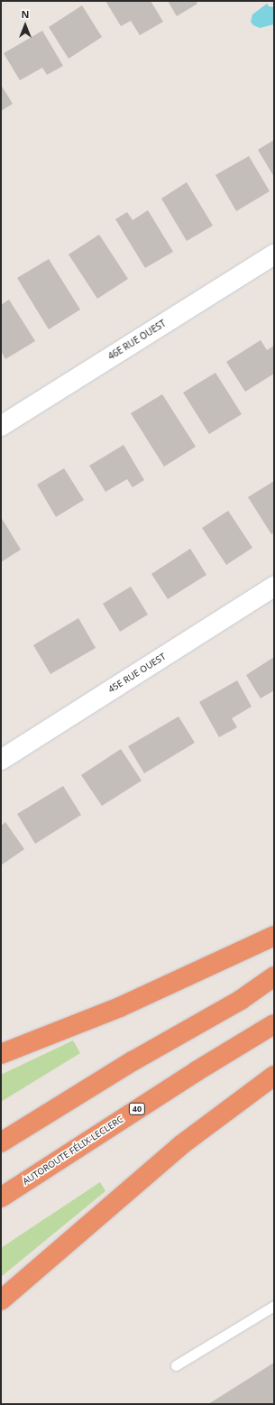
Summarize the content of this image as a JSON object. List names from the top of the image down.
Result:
{
  "streets": {
    "highway": ["40", "AUTOROUTE FÉLIX-LECLERC"],
    "street": ["46E RUE OUEST", "45E RUE OUEST"]
  },
  "north": "top"
}
